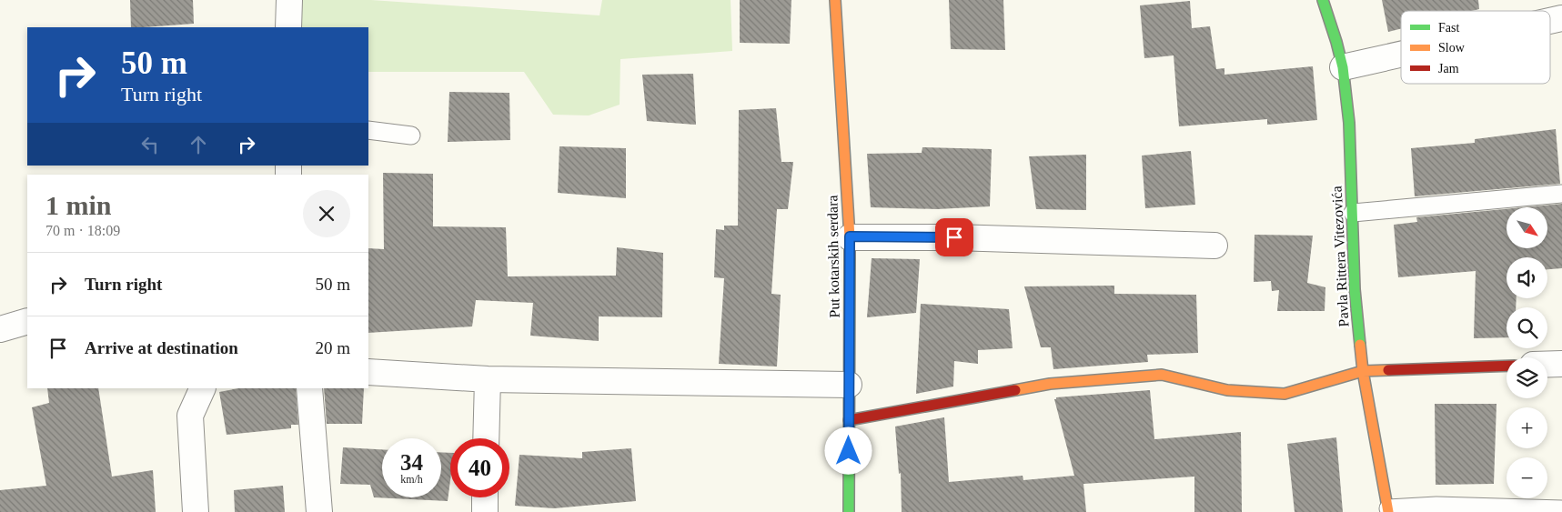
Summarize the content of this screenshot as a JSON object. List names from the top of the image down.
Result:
{
  "streets": {
    "street": ["Put kotarskih serdara", "Pavla Rittera Vitezovića"]
  },
  "legend": ["Fast", "Slow", "Jam"],
  "north": "bottom right",
  "page": {
    "turn": ["50 m", "Turn right"],
    "heading": ["1 min", "70 m · 18:09"],
    "map_buttons": ["+", "−"],
    "list": [
      {
        "name": "Turn right",
        "value": "50 m"
      },
      {
        "name": "Arrive at destination",
        "value": "20 m"
      }
    ],
    "speed": "34 km/h",
    "limit": "40"
  }
}
